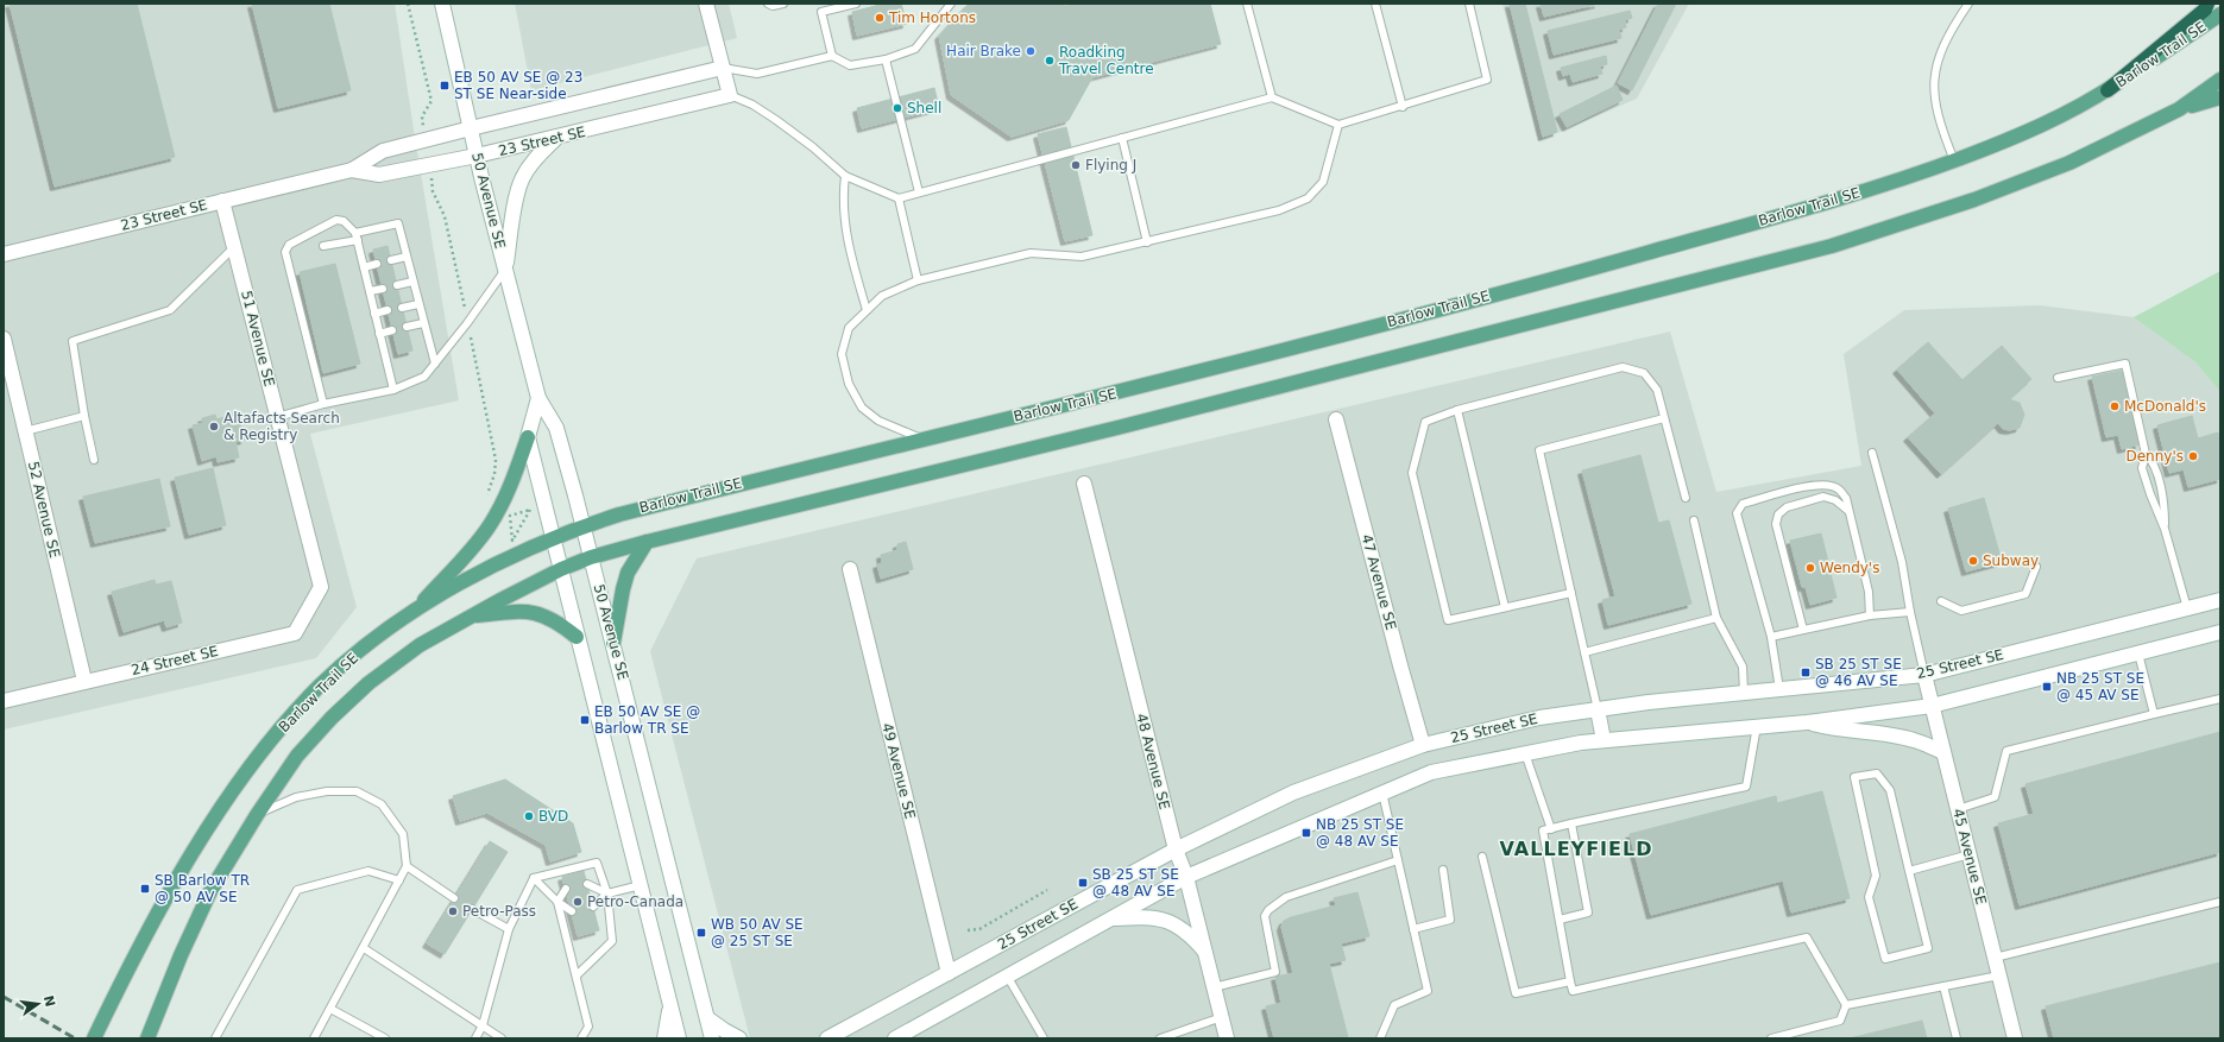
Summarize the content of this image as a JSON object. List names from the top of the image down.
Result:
{
  "streets": {
    "main road": ["Barlow Trail SE"],
    "street": [
      "23 Street SE",
      "50 Avenue SE",
      "51 Avenue SE",
      "52 Avenue SE",
      "47 Avenue SE",
      "24 Street SE",
      "25 Street SE",
      "48 Avenue SE",
      "49 Avenue SE",
      "45 Avenue SE"
    ]
  },
  "crossings": [
    ["Barlow Trail SE", "50 Avenue SE"],
    ["23 Street SE", "50 Avenue SE"],
    ["23 Street SE", "51 Avenue SE"],
    ["51 Avenue SE", "24 Street SE"],
    ["52 Avenue SE", "24 Street SE"],
    ["47 Avenue SE", "25 Street SE"],
    ["25 Street SE", "48 Avenue SE"],
    ["25 Street SE", "49 Avenue SE"],
    ["25 Street SE", "45 Avenue SE"]
  ],
  "districts": ["VALLEYFIELD"],
  "places": {
    "other": [
      "Tim Hortons",
      "Hair Brake",
      "Roadking Travel Centre",
      "Shell",
      "Flying J",
      "McDonald's",
      "Altafacts Search & Registry",
      "Denny's",
      "Subway",
      "Wendy's",
      "BVD",
      "Petro-Canada",
      "Petro-Pass"
    ],
    "transit": [
      "EB 50 AV SE @ 23 ST SE Near-side",
      "SB 25 ST SE @ 46 AV SE",
      "NB 25 ST SE @ 45 AV SE",
      "EB 50 AV SE @ Barlow TR SE",
      "NB 25 ST SE @ 48 AV SE",
      "SB 25 ST SE @ 48 AV SE",
      "SB Barlow TR @ 50 AV SE",
      "WB 50 AV SE @ 25 ST SE"
    ]
  },
  "north": "right"
}
